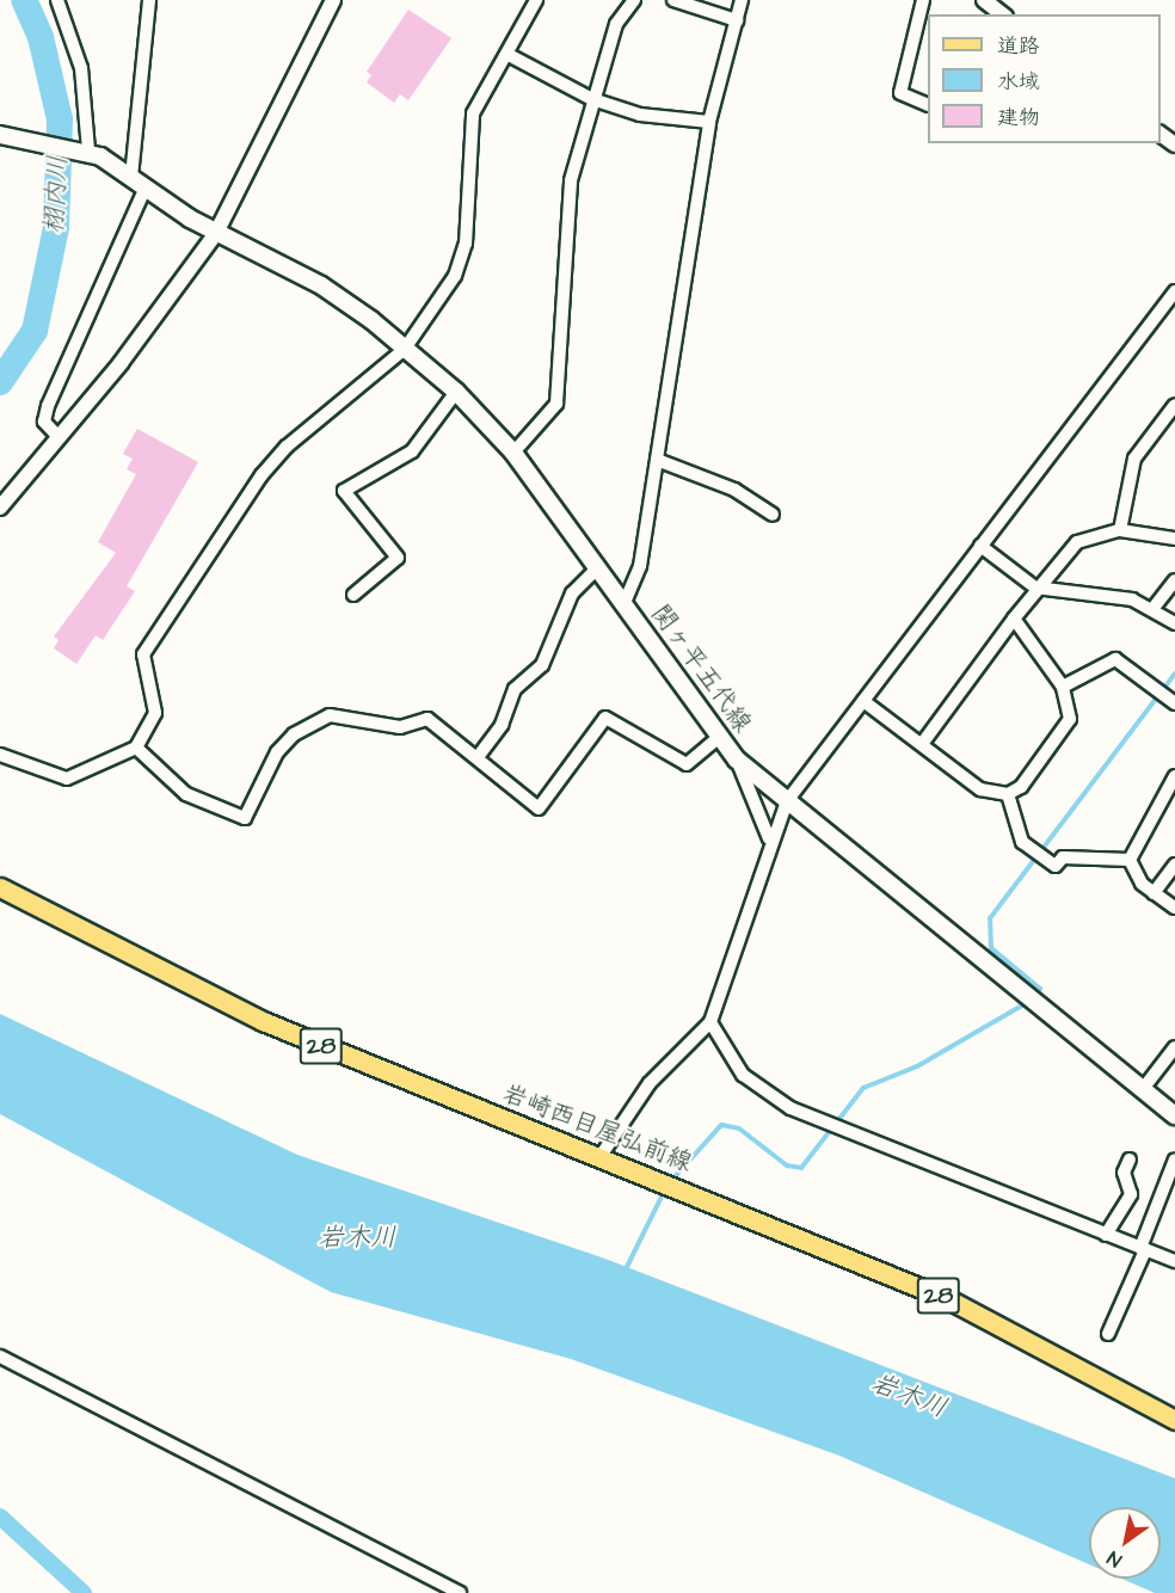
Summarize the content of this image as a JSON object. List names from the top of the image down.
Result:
{
  "streets": {
    "main road": ["関ヶ平五代線", "28", "岩崎西目屋弘前線"]
  },
  "water": ["栩内川", "岩木川"],
  "legend": ["道路", "水域", "建物"],
  "north": "bottom left"
}
